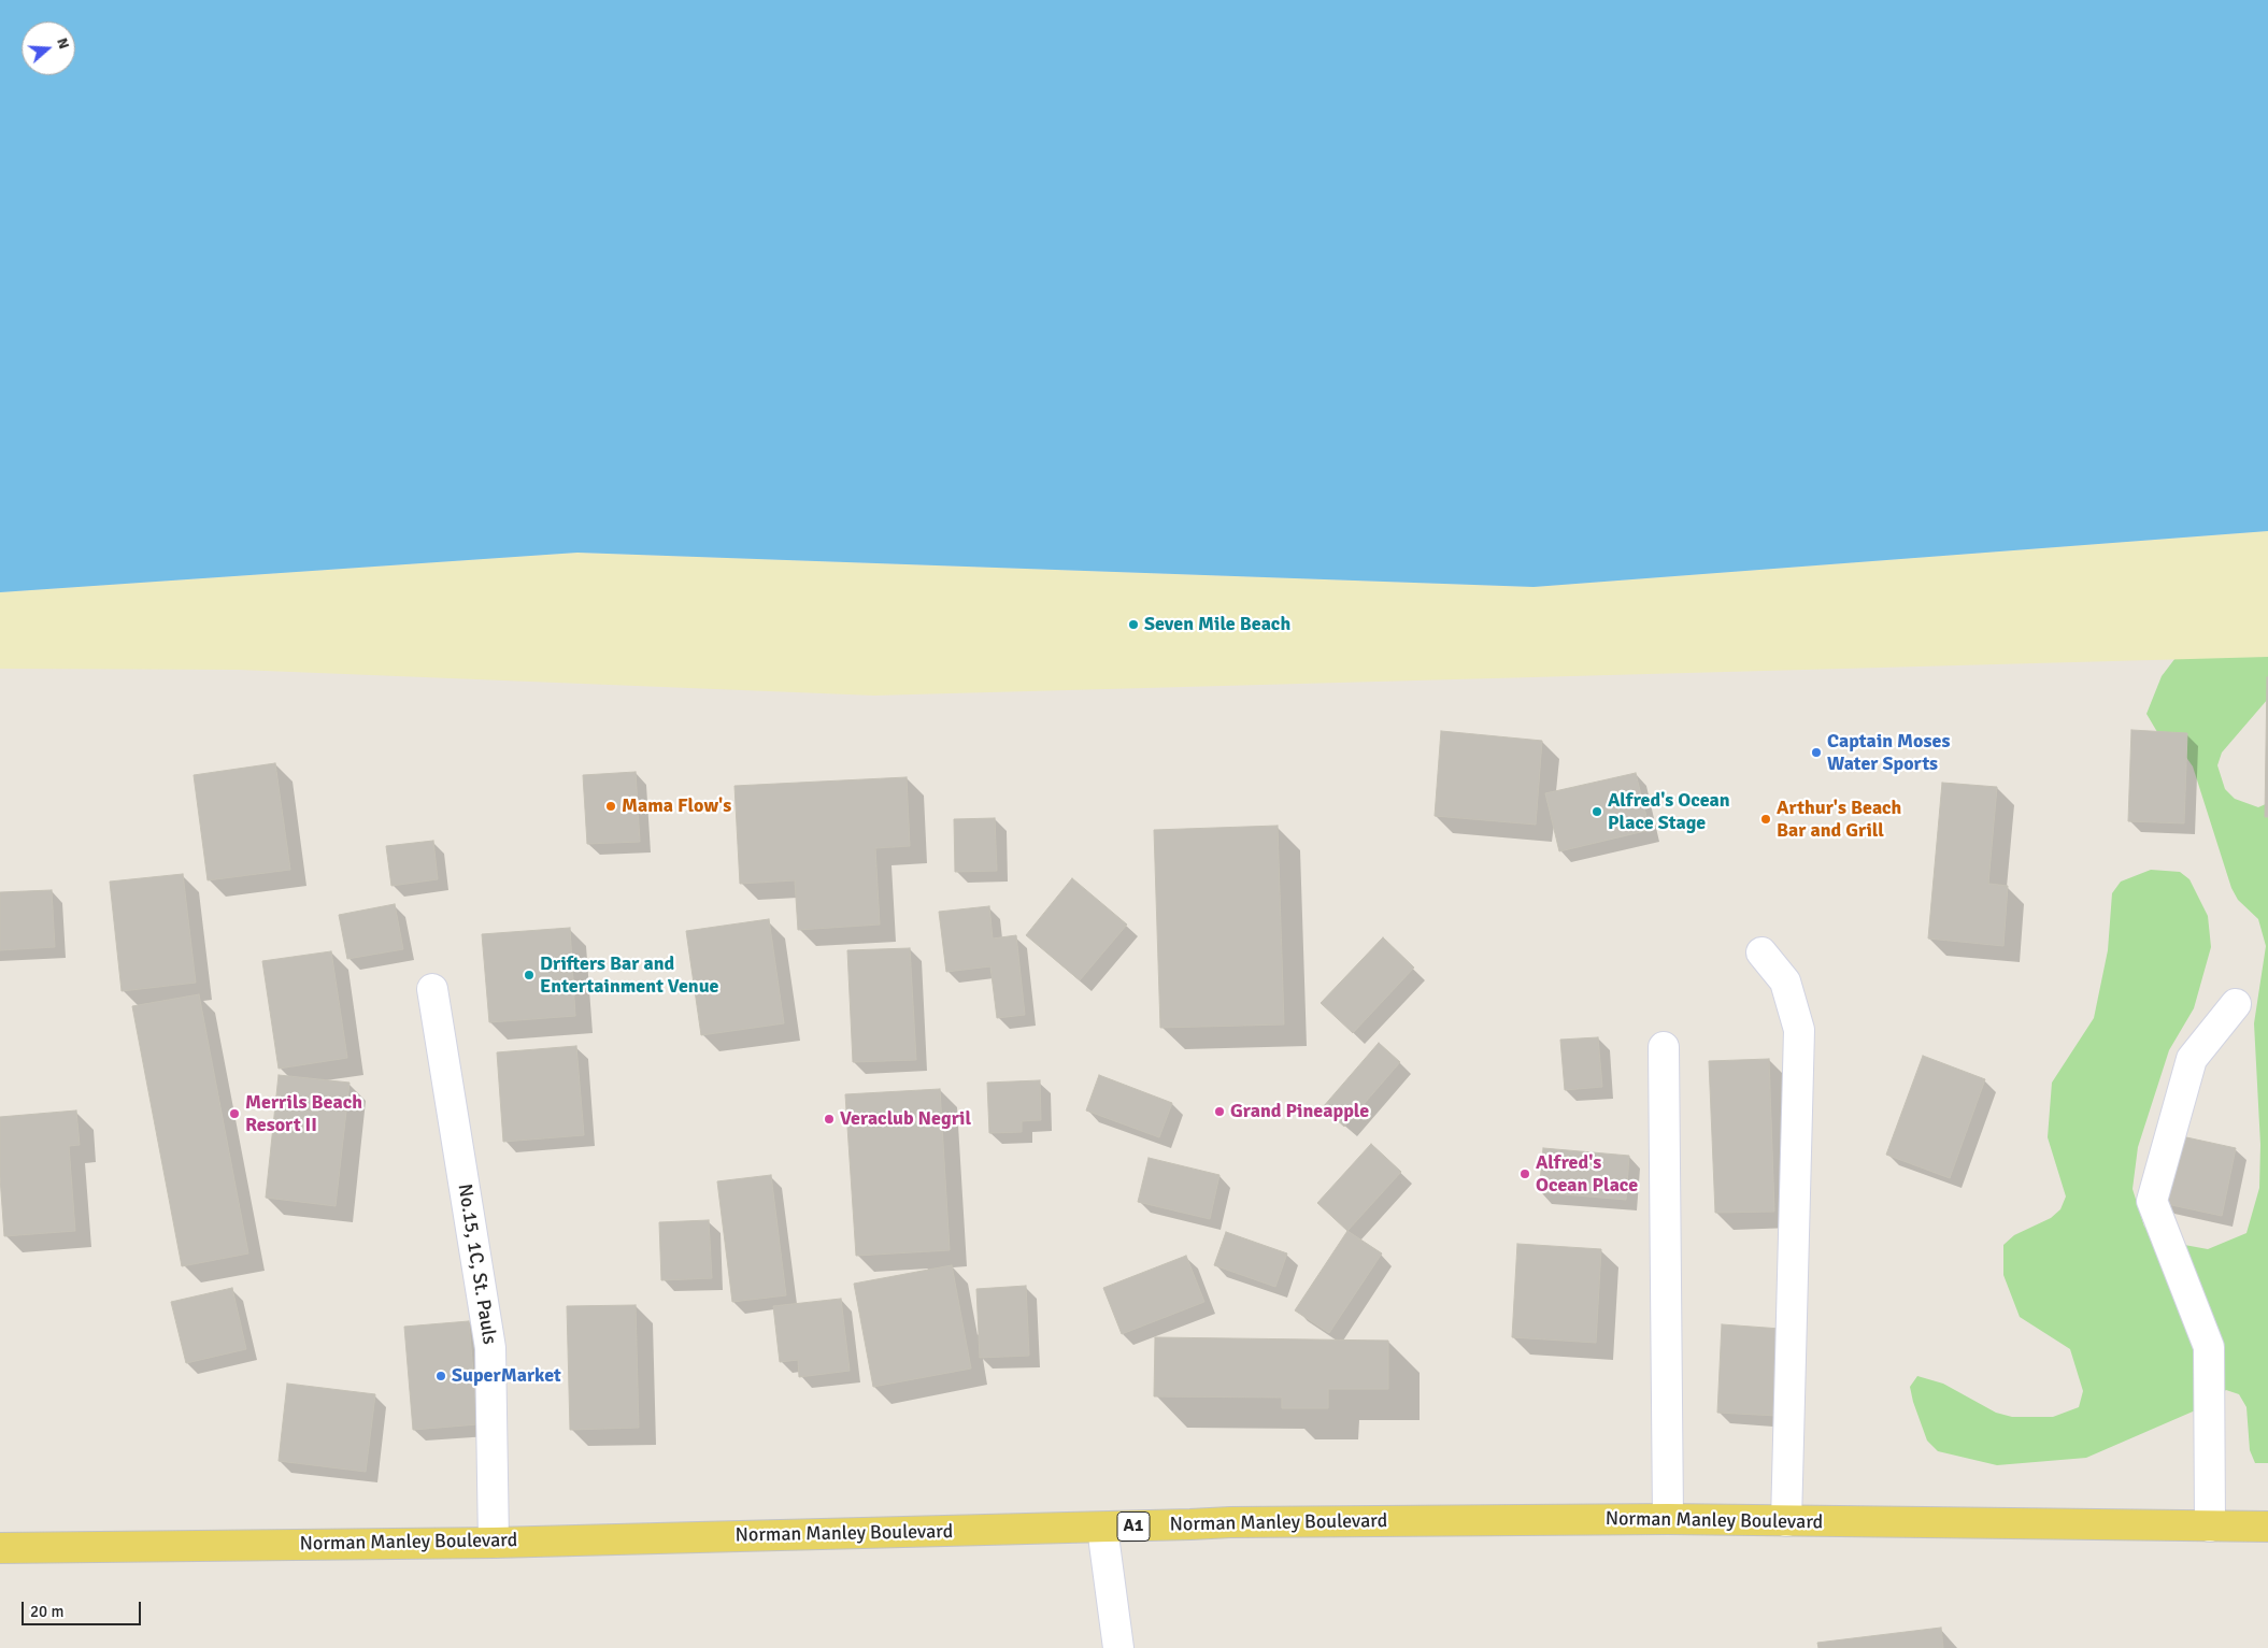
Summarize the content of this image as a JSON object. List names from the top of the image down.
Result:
{
  "streets": {
    "main road": ["Norman Manley Boulevard", "A1"],
    "street": ["No.15, 1C, St. Pauls"]
  },
  "crossings": [
    ["No.15, 1C, St. Pauls", "Norman Manley Boulevard"]
  ],
  "places": [
    "Seven Mile Beach",
    "Captain Moses Water Sports",
    "Mama Flow's",
    "Alfred's Ocean Place Stage",
    "Arthur's Beach Bar and Grill",
    "Drifters Bar and Entertainment Venue",
    "Grand Pineapple",
    "Merrils Beach Resort II",
    "Veraclub Negril",
    "Alfred's Ocean Place",
    "SuperMarket"
  ],
  "scale_bar": "20 m",
  "north": "right"
}
